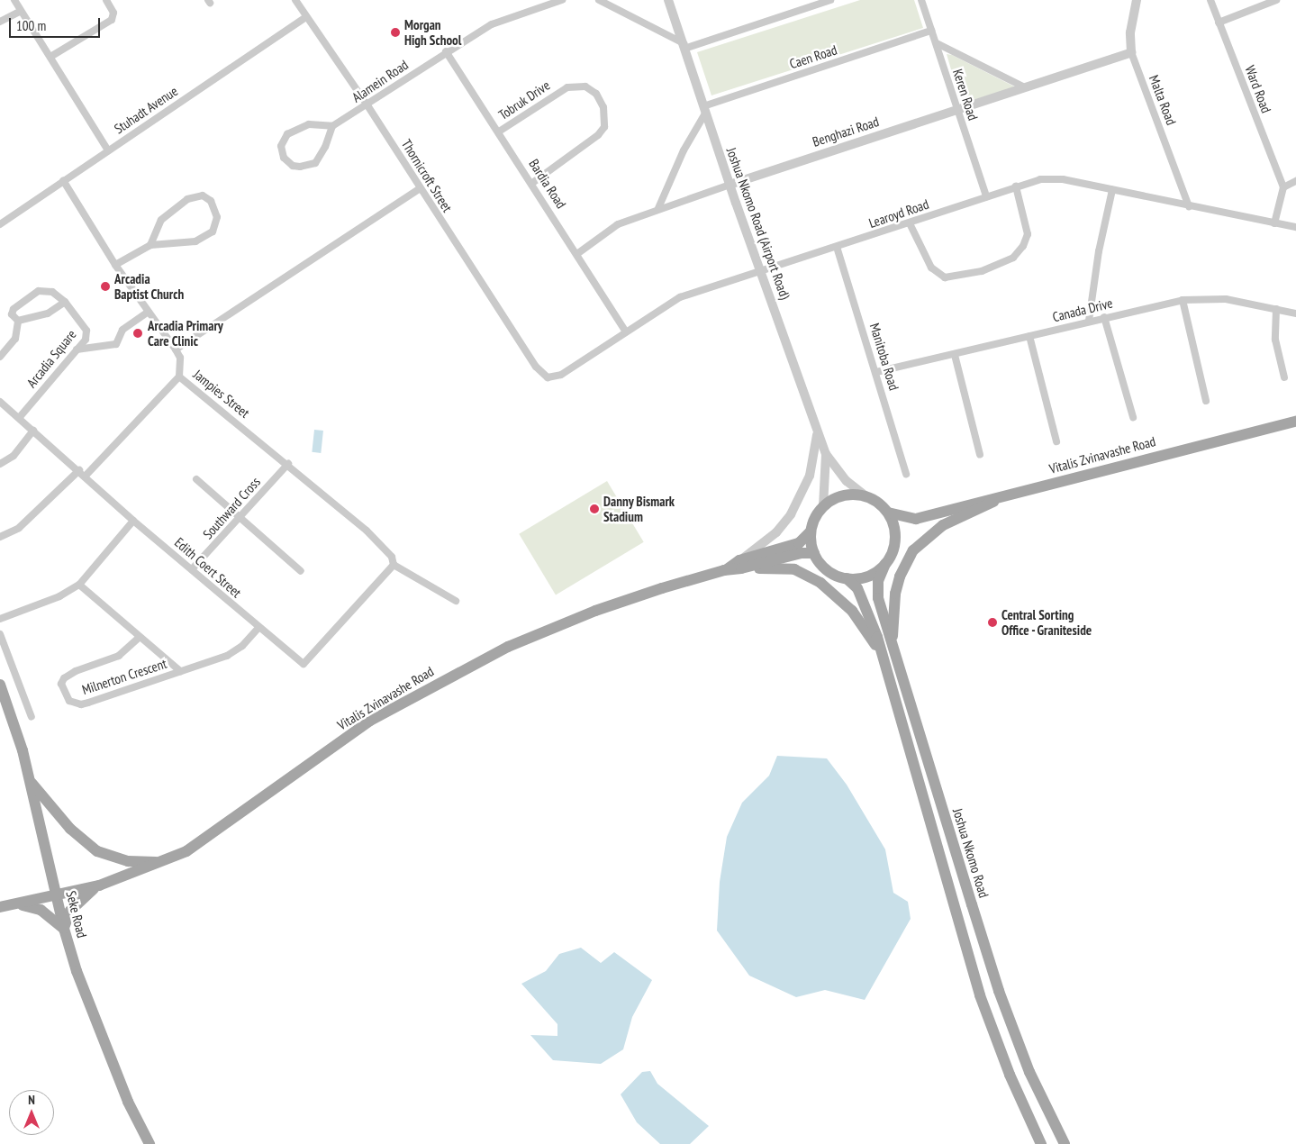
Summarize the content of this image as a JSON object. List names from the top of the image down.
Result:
{
  "streets": {
    "main road": ["Vitalis Zvinavashe Road", "Joshua Nkomo Road", "Seke Road"],
    "street": [
      "Caen Road",
      "Alamein Road",
      "Ward Road",
      "Keren Road",
      "Tobruk Drive",
      "Malta Road",
      "Stuhadt Avenue",
      "Benghazi Road",
      "Thornicroft Street",
      "Bardia Road",
      "Learoyd Road",
      "Joshua Nkomo Road (Airport Road)",
      "Canada Drive",
      "Manitoba Road",
      "Arcadia Square",
      "Jampies Street",
      "Southward Cross",
      "Edith Coert Street",
      "Milnerton Crescent"
    ]
  },
  "crossings": [
    ["Caen Road", "Keren Road"],
    ["Caen Road", "Joshua Nkomo Road (Airport Road)"],
    ["Alamein Road", "Thornicroft Street"],
    ["Alamein Road", "Bardia Road"],
    ["Keren Road", "Benghazi Road"],
    ["Keren Road", "Learoyd Road"],
    ["Tobruk Drive", "Bardia Road"],
    ["Malta Road", "Benghazi Road"],
    ["Malta Road", "Learoyd Road"],
    ["Stuhadt Avenue", "Thornicroft Street"],
    ["Stuhadt Avenue", "Jampies Street"],
    ["Benghazi Road", "Bardia Road"],
    ["Benghazi Road", "Joshua Nkomo Road (Airport Road)"],
    ["Thornicroft Street", "Learoyd Road"],
    ["Bardia Road", "Learoyd Road"],
    ["Learoyd Road", "Joshua Nkomo Road (Airport Road)"],
    ["Learoyd Road", "Manitoba Road"],
    ["Canada Drive", "Manitoba Road"],
    ["Arcadia Square", "Edith Coert Street"],
    ["Jampies Street", "Southward Cross"],
    ["Jampies Street", "Edith Coert Street"],
    ["Vitalis Zvinavashe Road", "Joshua Nkomo Road"],
    ["Vitalis Zvinavashe Road", "Seke Road"],
    ["Southward Cross", "Edith Coert Street"],
    ["Edith Coert Street", "Milnerton Crescent"]
  ],
  "places": [
    "Morgan High School",
    "Arcadia Baptist Church",
    "Arcadia Primary Care Clinic",
    "Danny Bismark Stadium",
    "Central Sorting Office - Graniteside"
  ],
  "scale_bar": "100 m",
  "north": "top"
}
